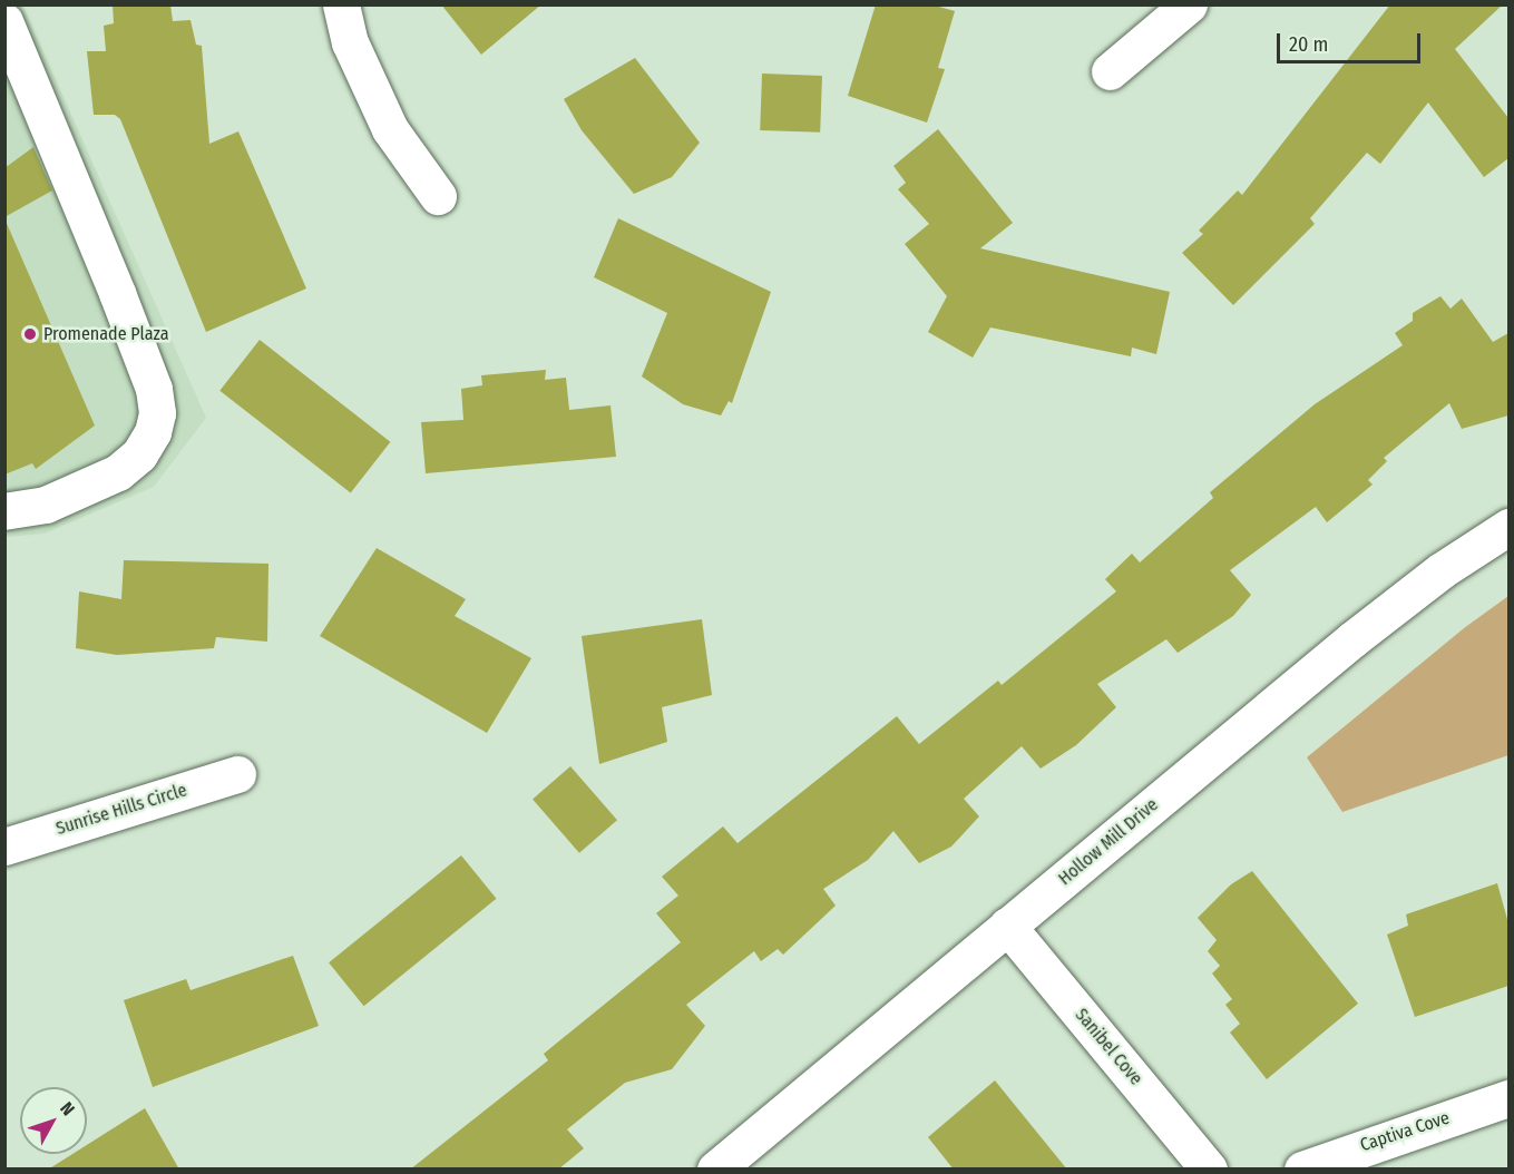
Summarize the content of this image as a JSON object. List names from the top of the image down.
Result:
{
  "streets": {
    "street": [
      "Sunrise Hills Circle",
      "Hollow Mill Drive",
      "Sanibel Cove",
      "Captiva Cove"
    ]
  },
  "crossings": [
    ["Hollow Mill Drive", "Sanibel Cove"]
  ],
  "places": ["Promenade Plaza"],
  "scale_bar": "20 m",
  "north": "top right"
}
